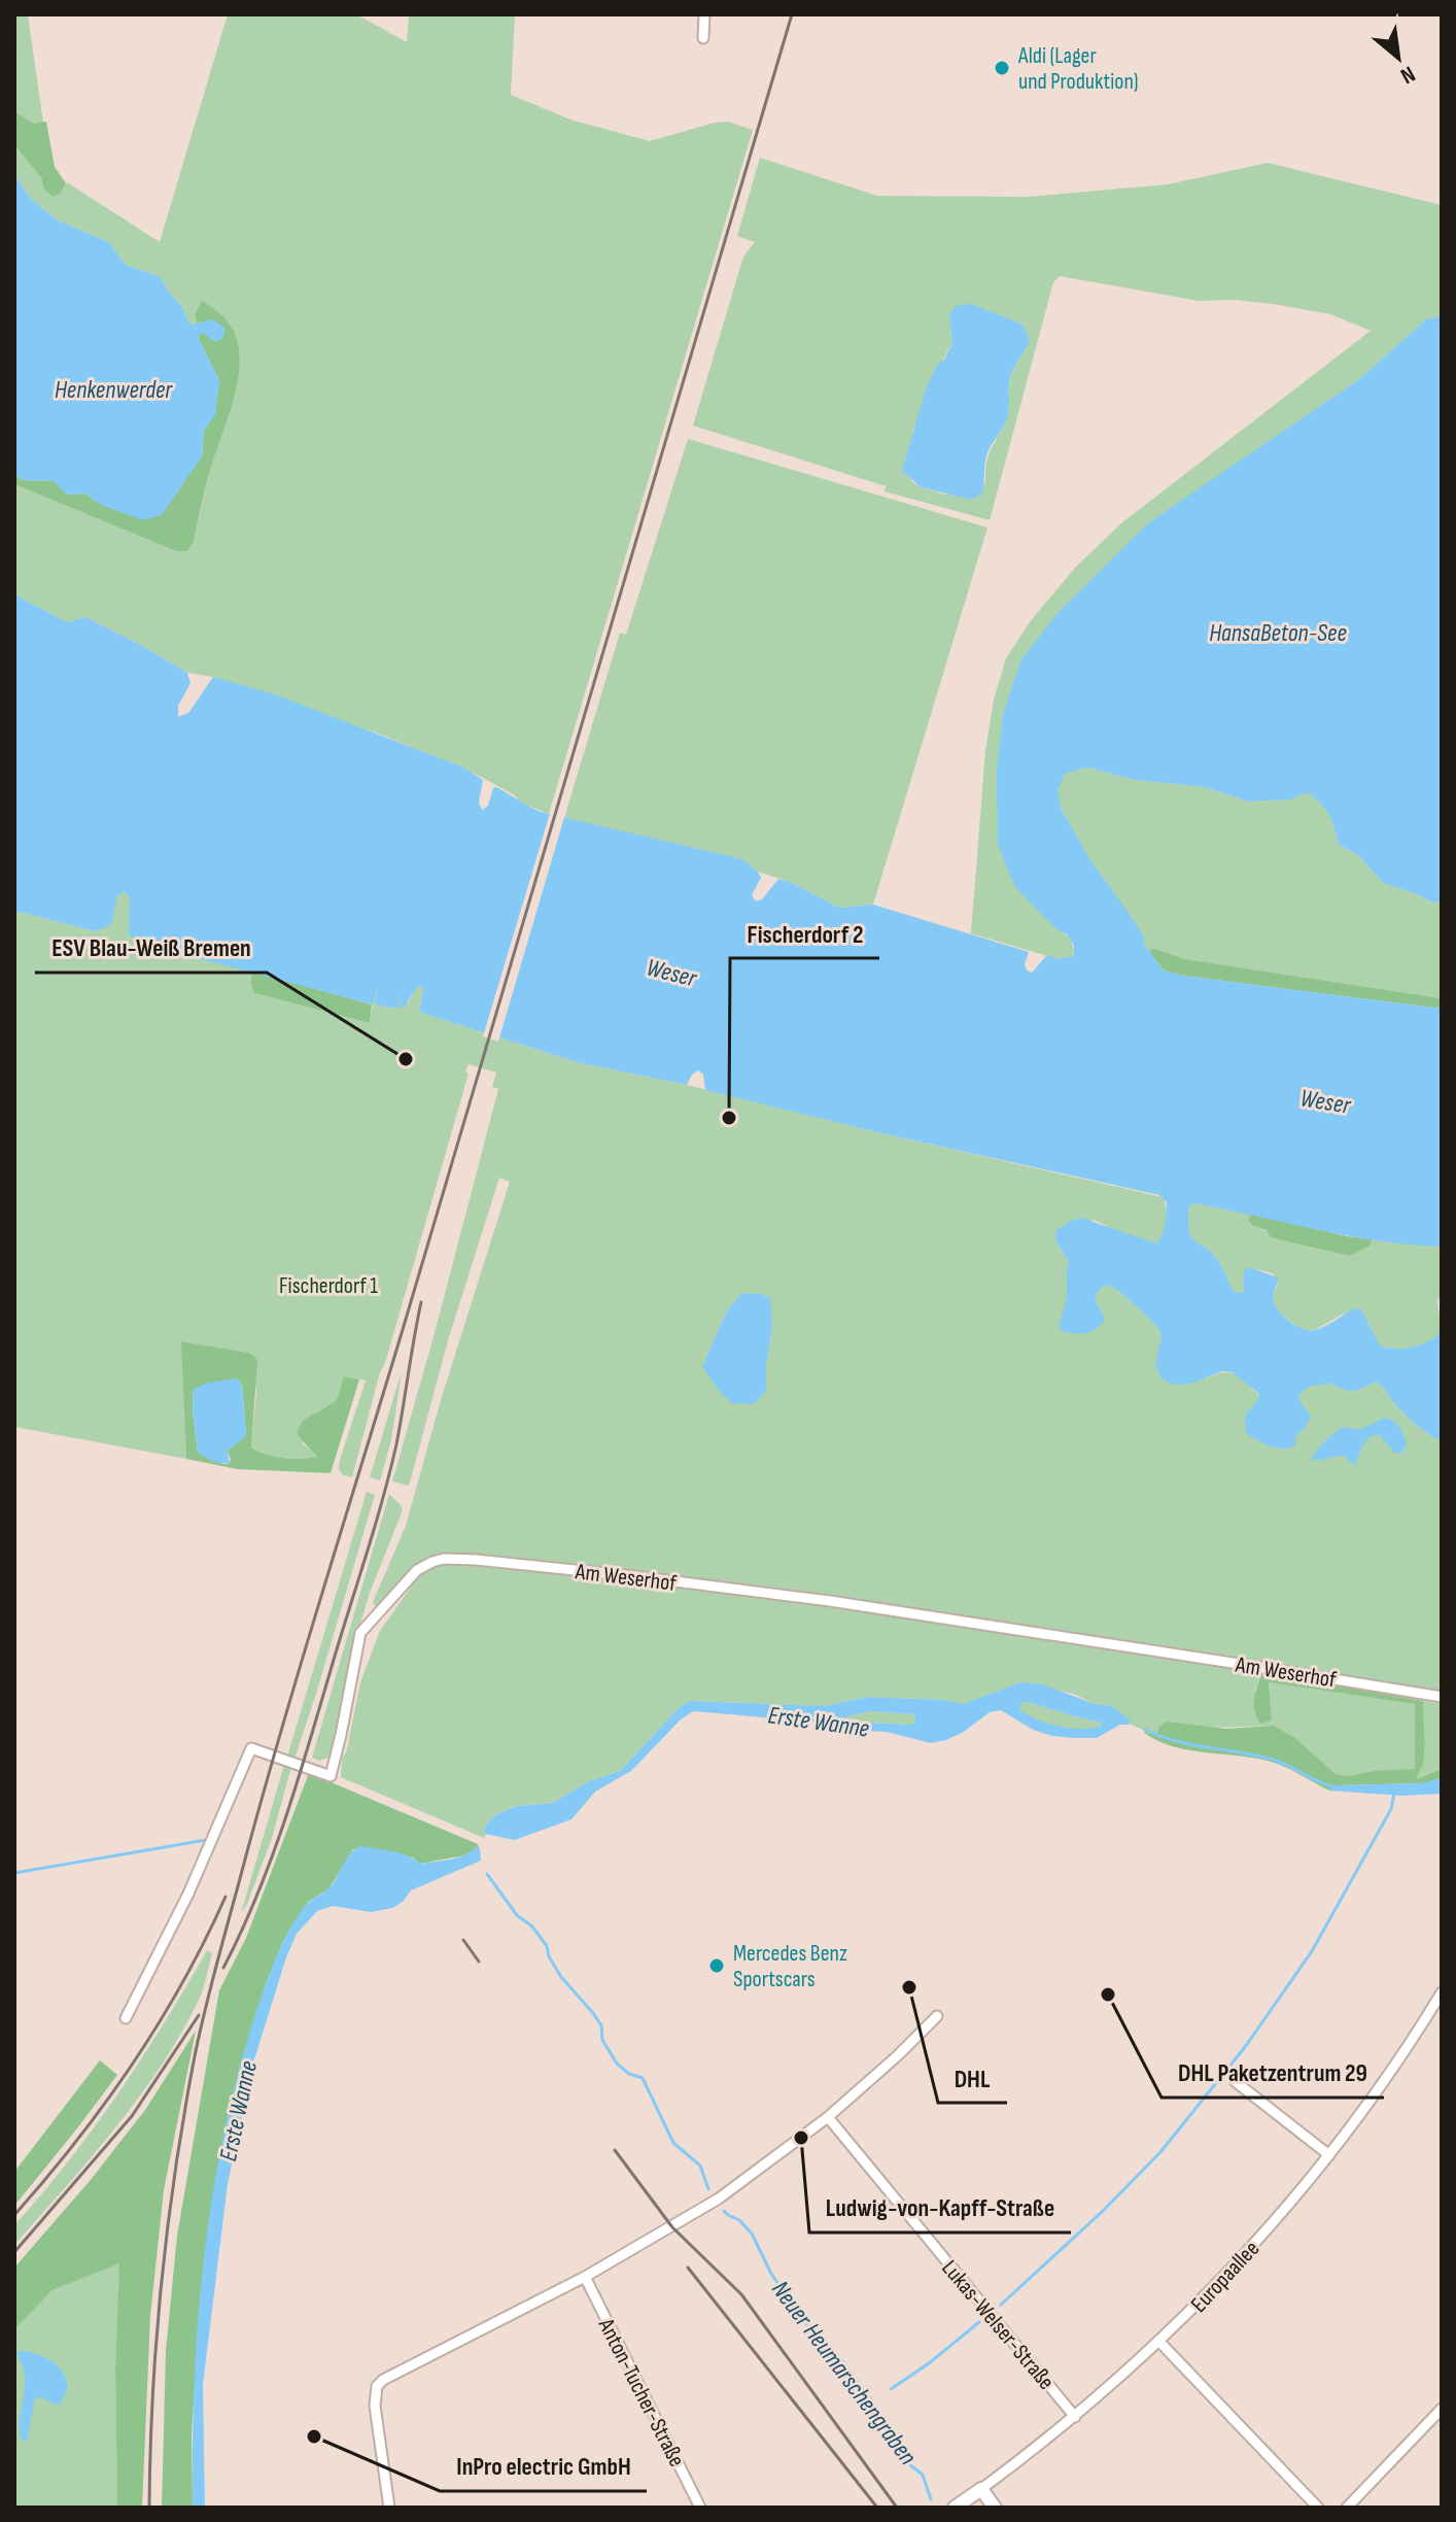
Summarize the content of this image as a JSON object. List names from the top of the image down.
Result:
{
  "streets": {
    "street": [
      "Am Weserhof",
      "Europaallee",
      "Lukas-Welser-Straße",
      "Anton-Tucher-Straße"
    ]
  },
  "crossings": [
    ["Europaallee", "Lukas-Welser-Straße"]
  ],
  "water": [
    "Henkenwerder",
    "HansaBeton-See",
    "Weser",
    "Erste Wanne",
    "Neuer Heumarschengraben"
  ],
  "parks": ["Fischerdorf 1"],
  "places": [
    "Aldi (Lager und Produktion)",
    "ESV Blau-Weiß Bremen",
    "Fischerdorf 2",
    "Mercedes Benz Sportscars",
    "DHL",
    "DHL Paketzentrum 29",
    "Ludwig-von-Kapff-Straße",
    "InPro electric GmbH"
  ],
  "north": "bottom right"
}
